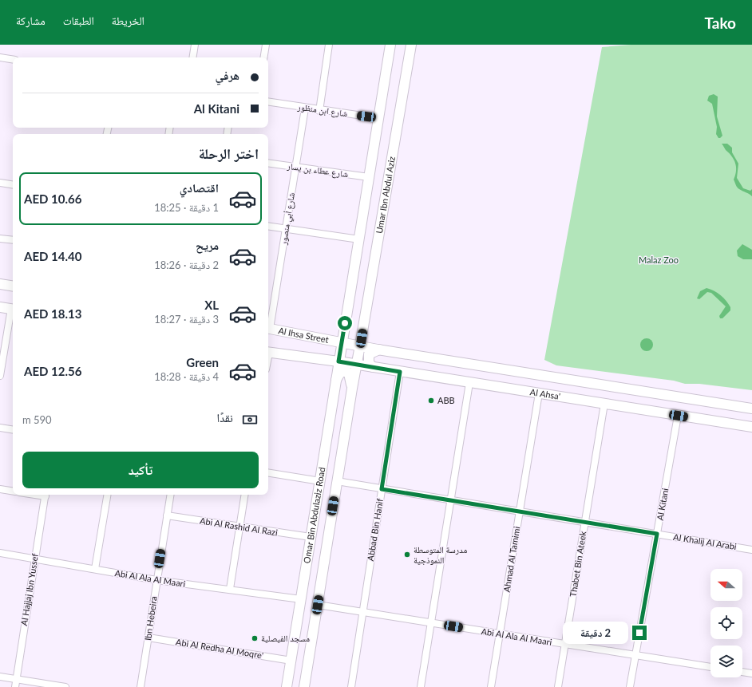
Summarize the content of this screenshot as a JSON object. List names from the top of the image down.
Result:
{
  "streets": {
    "main road": [
      "Umar Ibn Abdul Aziz",
      "Al Ihsa Street",
      "Al Ahsa'",
      "Omar Bin Abdulaziz Road"
    ],
    "street": [
      "شارع ابن منظور",
      "شارع عطاء بن يسار",
      "شارع أبي منصور",
      "Al Kitani",
      "Abi Al Rashid Al Razi",
      "Abbad Bin Hanif",
      "Al Khalij Al Arabi",
      "Ahmad Al Tamimi",
      "Thabet Bin Ateek",
      "Abi Al Ala Al Maari",
      "Al Hajjaj Ibn Yussef",
      "Ibn Hebeira",
      "Abi Al Redha Al Moqre'"
    ]
  },
  "crossings": [
    ["شارع ابن منظور", "شارع أبي منصور"],
    ["شارع عطاء بن يسار", "شارع أبي منصور"],
    ["Umar Ibn Abdul Aziz", "Al Ihsa Street"],
    ["Umar Ibn Abdul Aziz", "Omar Bin Abdulaziz Road"],
    ["Al Ihsa Street", "Omar Bin Abdulaziz Road"],
    ["Al Ahsa'", "Al Kitani"],
    ["Al Ahsa'", "Omar Bin Abdulaziz Road"],
    ["Al Ahsa'", "Abbad Bin Hanif"],
    ["Al Ahsa'", "Ahmad Al Tamimi"],
    ["Al Ahsa'", "Thabet Bin Ateek"],
    ["Al Kitani", "Al Khalij Al Arabi"],
    ["Al Kitani", "Abi Al Ala Al Maari"],
    ["Omar Bin Abdulaziz Road", "Abi Al Rashid Al Razi"],
    ["Omar Bin Abdulaziz Road", "Al Khalij Al Arabi"],
    ["Omar Bin Abdulaziz Road", "Abi Al Ala Al Maari"],
    ["Omar Bin Abdulaziz Road", "Abi Al Redha Al Moqre'"],
    ["Abi Al Rashid Al Razi", "Ibn Hebeira"],
    ["Abbad Bin Hanif", "Al Khalij Al Arabi"],
    ["Abbad Bin Hanif", "Abi Al Ala Al Maari"],
    ["Al Khalij Al Arabi", "Ahmad Al Tamimi"],
    ["Al Khalij Al Arabi", "Thabet Bin Ateek"],
    ["Ahmad Al Tamimi", "Abi Al Ala Al Maari"],
    ["Thabet Bin Ateek", "Abi Al Ala Al Maari"],
    ["Abi Al Ala Al Maari", "Al Hajjaj Ibn Yussef"],
    ["Abi Al Ala Al Maari", "Ibn Hebeira"],
    ["Ibn Hebeira", "Abi Al Redha Al Moqre'"]
  ],
  "parks": ["Malaz Zoo"],
  "places": ["ABB", "مدرسة المتوسطة النموذجية", "مسجد الفيصلية"],
  "north": "left",
  "page": {
    "header": "Tako",
    "nav": ["الخريطة", "الطبقات", "مشاركة"],
    "banner": ["هرفي", "Al Kitani"],
    "heading": "اختر الرحلة",
    "list": [
      {
        "name": "اقتصادي",
        "note": "1 دقيقة · 18:25",
        "value": "AED 10.66"
      },
      {
        "name": "مريح",
        "note": "2 دقيقة · 18:26",
        "value": "AED 14.40"
      },
      {
        "name": "XL",
        "note": "3 دقيقة · 18:27",
        "value": "AED 18.13"
      },
      {
        "name": "Green",
        "note": "4 دقيقة · 18:28",
        "value": "AED 12.56"
      }
    ],
    "pay": ["نقدًا", "590 m"],
    "buttons": "تأكيد",
    "bubble": "2 دقيقة"
  }
}
